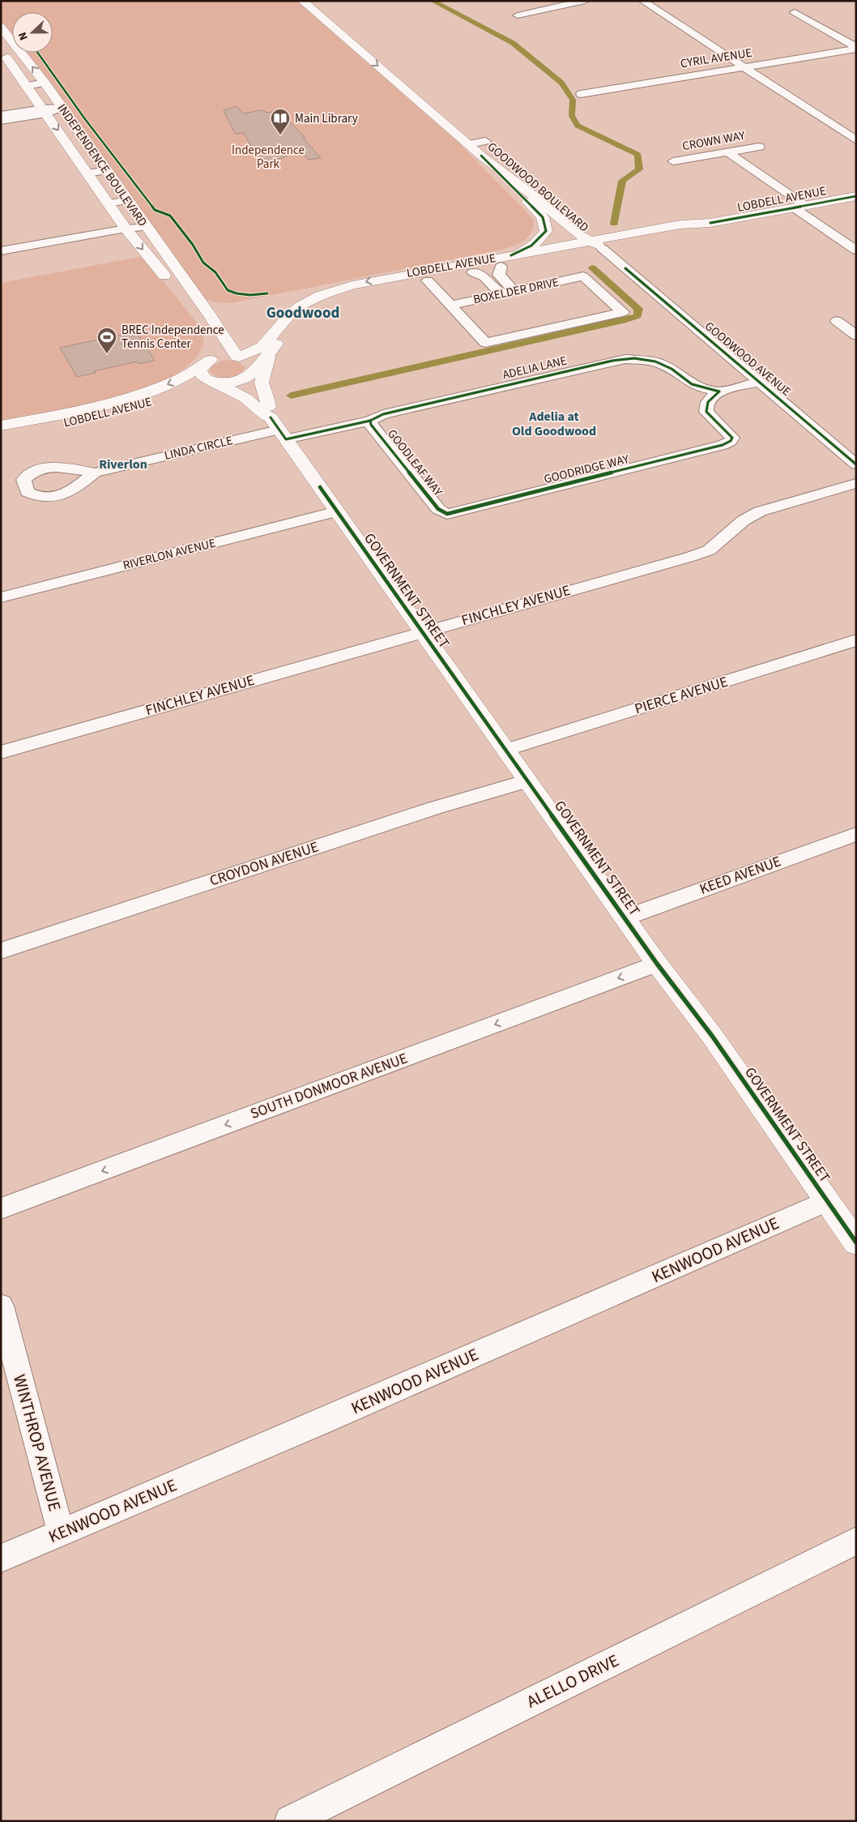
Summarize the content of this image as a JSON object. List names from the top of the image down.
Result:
{
  "streets": {
    "main road": [
      "INDEPENDENCE BOULEVARD",
      "GOODWOOD BOULEVARD",
      "LOBDELL AVENUE",
      "GOVERNMENT STREET"
    ],
    "street": [
      "CYRIL AVENUE",
      "CROWN WAY",
      "BOXELDER DRIVE",
      "GOODWOOD AVENUE",
      "ADELIA LANE",
      "LINDA CIRCLE",
      "GOODLEAF WAY",
      "GOODRIDGE WAY",
      "RIVERLON AVENUE",
      "FINCHLEY AVENUE",
      "PIERCE AVENUE",
      "CROYDON AVENUE",
      "KEED AVENUE",
      "SOUTH DONMOOR AVENUE",
      "KENWOOD AVENUE",
      "WINTHROP AVENUE",
      "ALELLO DRIVE"
    ]
  },
  "crossings": [
    ["GOODWOOD BOULEVARD", "LOBDELL AVENUE"],
    ["GOODWOOD BOULEVARD", "GOODWOOD AVENUE"],
    ["LOBDELL AVENUE", "GOODWOOD AVENUE"],
    ["LOBDELL AVENUE", "GOVERNMENT STREET"],
    ["ADELIA LANE", "LINDA CIRCLE"],
    ["ADELIA LANE", "GOODLEAF WAY"],
    ["ADELIA LANE", "GOODRIDGE WAY"],
    ["ADELIA LANE", "GOVERNMENT STREET"],
    ["LINDA CIRCLE", "GOVERNMENT STREET"],
    ["GOODLEAF WAY", "GOODRIDGE WAY"],
    ["RIVERLON AVENUE", "GOVERNMENT STREET"],
    ["GOVERNMENT STREET", "FINCHLEY AVENUE"],
    ["GOVERNMENT STREET", "PIERCE AVENUE"],
    ["GOVERNMENT STREET", "CROYDON AVENUE"],
    ["GOVERNMENT STREET", "KEED AVENUE"],
    ["GOVERNMENT STREET", "SOUTH DONMOOR AVENUE"],
    ["GOVERNMENT STREET", "KENWOOD AVENUE"],
    ["KENWOOD AVENUE", "WINTHROP AVENUE"]
  ],
  "one_way": ["SOUTH DONMOOR AVENUE"],
  "districts": ["Goodwood", "Adelia at Old Goodwood", "Riverlon"],
  "parks": ["Independence Park"],
  "places": {
    "library": ["Main Library"],
    "sports": ["BREC Independence Tennis Center"]
  },
  "north": "left"
}
